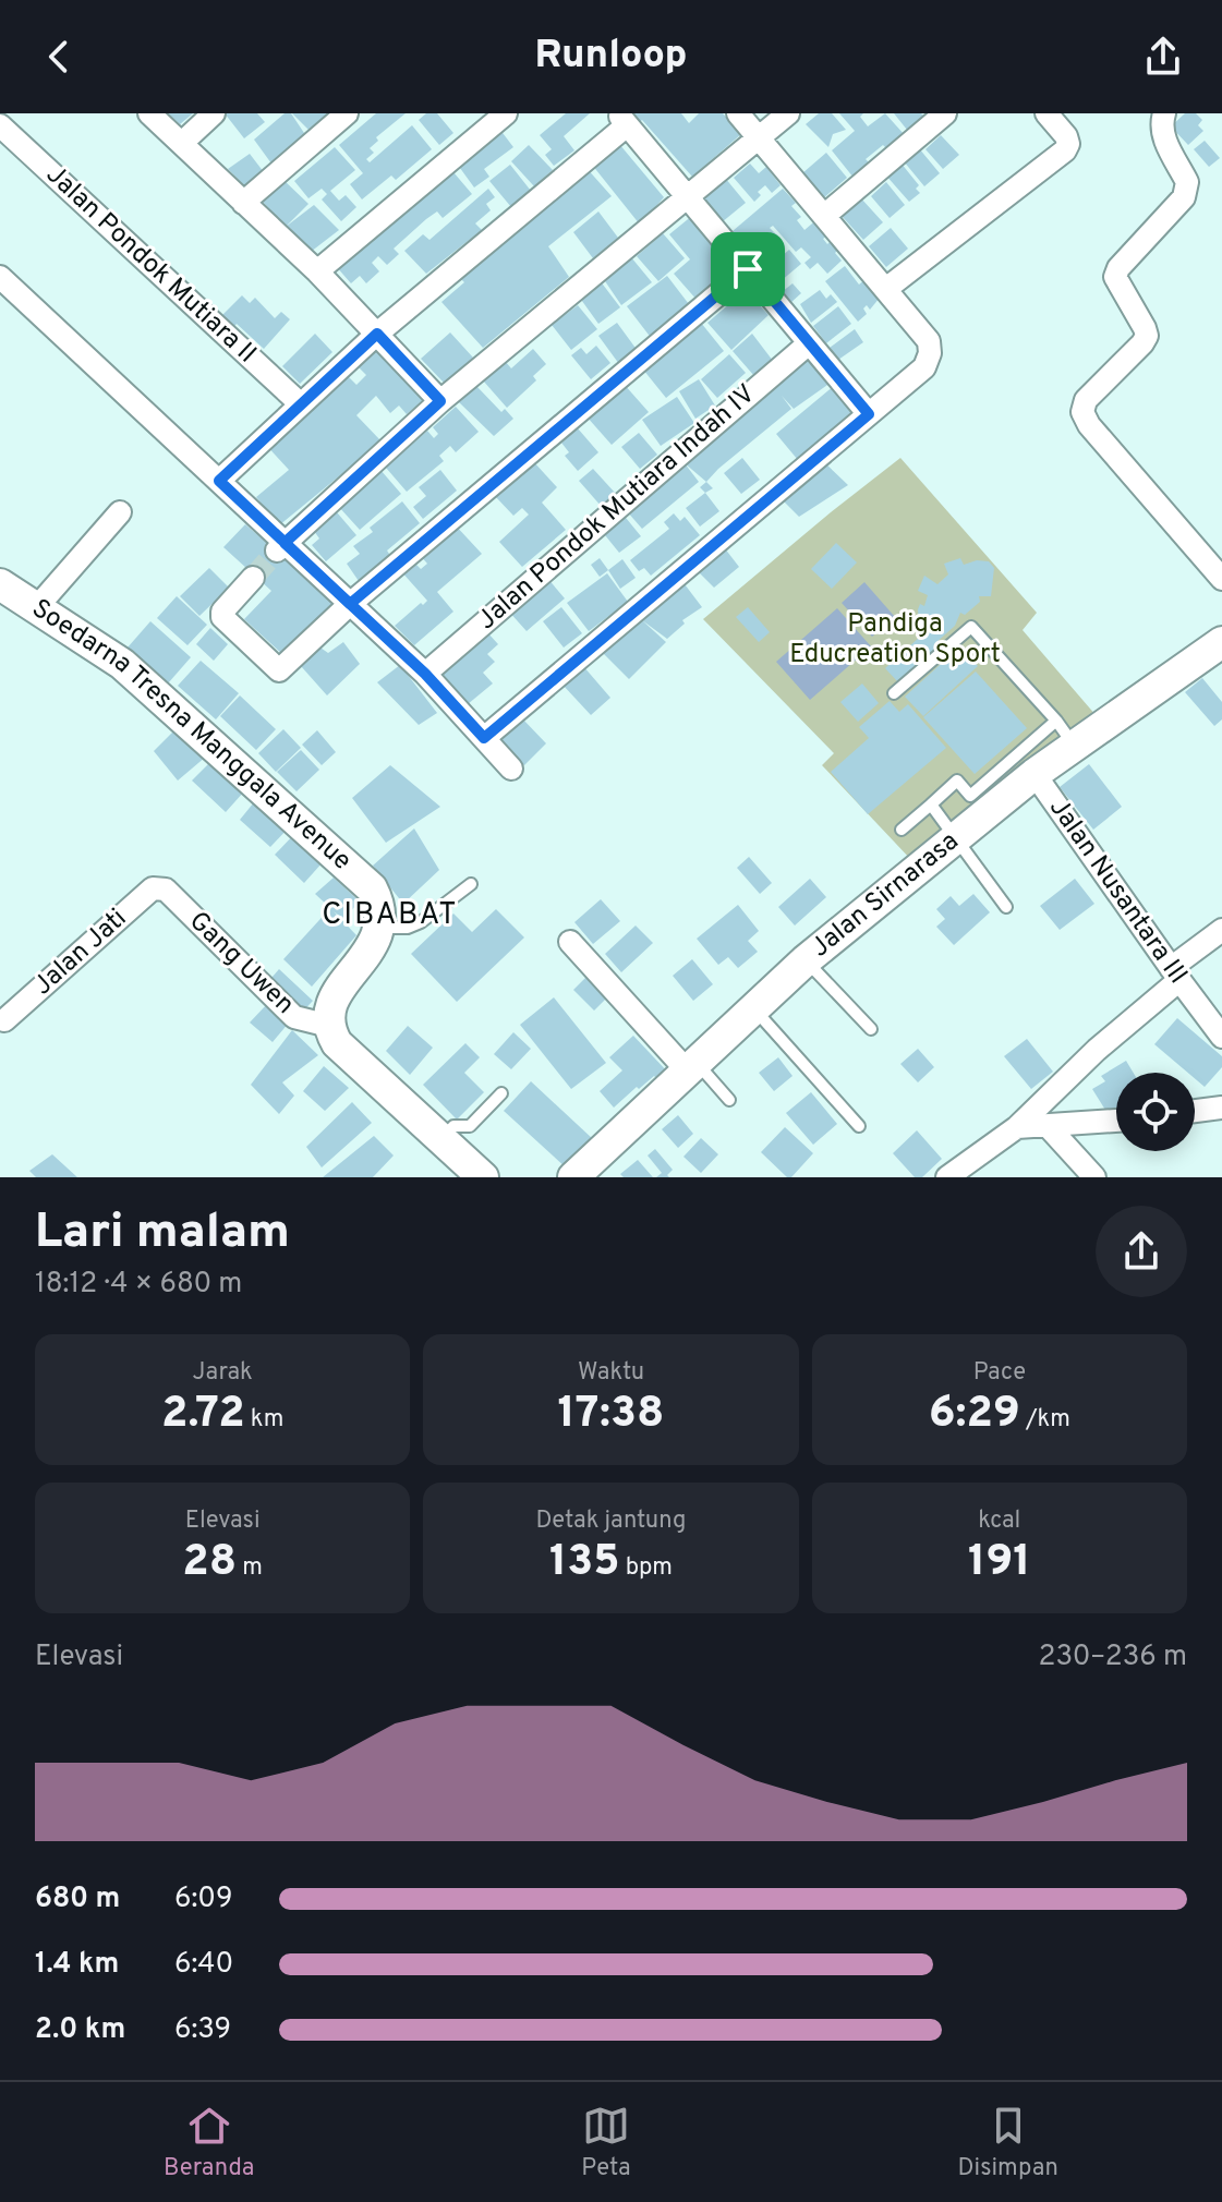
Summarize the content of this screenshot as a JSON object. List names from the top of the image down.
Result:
{
  "streets": {
    "main road": ["Soedarna Tresna Manggala Avenue", "Jalan Sirnarasa"],
    "street": [
      "Jalan Pondok Mutiara II",
      "Jalan Pondok Mutiara Indah IV",
      "Jalan Nusantara III",
      "Jalan Jati",
      "Gang Uwen"
    ]
  },
  "crossings": [
    ["Jalan Nusantara III", "Jalan Sirnarasa"],
    ["Jalan Jati", "Gang Uwen"]
  ],
  "districts": ["CIBABAT"],
  "parks": ["Pandiga Educreation Sport"],
  "page": {
    "header": "Runloop",
    "heading": ["Lari malam", "18:12 · 4 × 680 m"],
    "stats": [
      ["Jarak", "2.72 km"],
      ["Waktu", "17:38"],
      ["Pace", "6:29 /km"],
      ["Elevasi", "28 m"],
      ["Detak jantung", "135 bpm"],
      ["kcal", "191"]
    ],
    "chart": ["Elevasi", "230–236 m"],
    "list": [
      {
        "name": "680 m",
        "note": "6:09"
      },
      {
        "name": "1.4 km",
        "note": "6:40"
      },
      {
        "name": "2.0 km",
        "note": "6:39"
      }
    ],
    "tabs": ["Beranda", "Peta", "Disimpan"]
  }
}
